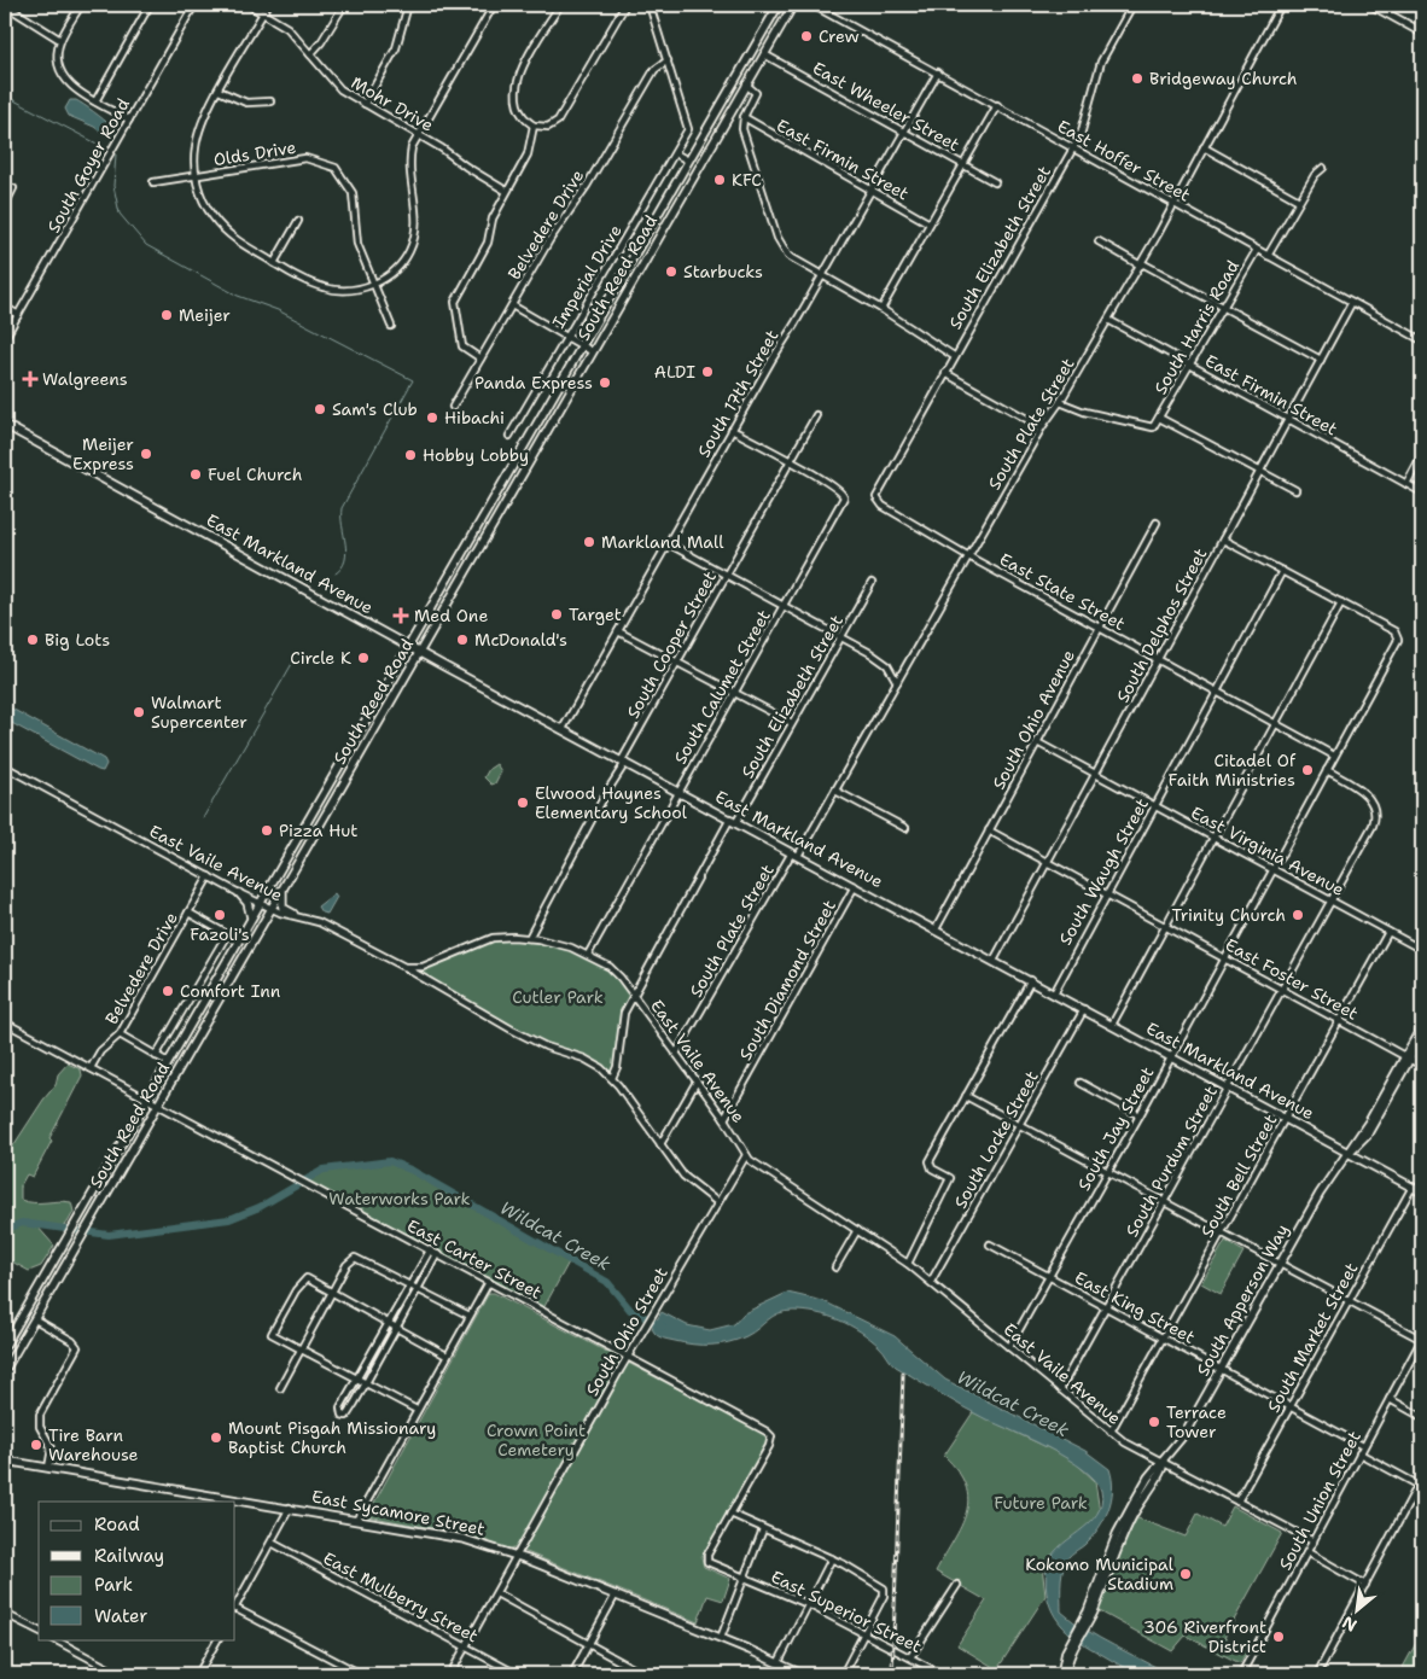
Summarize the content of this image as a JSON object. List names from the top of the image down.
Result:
{
  "streets": {
    "main road": [
      "South Reed Road",
      "East Markland Avenue",
      "South Apperson Way",
      "East Sycamore Street"
    ],
    "street": [
      "Mohr Drive",
      "East Wheeler Street",
      "Olds Drive",
      "East Firmin Street",
      "East Hoffer Street",
      "South Goyer Road",
      "Belvedere Drive",
      "South Elizabeth Street",
      "Imperial Drive",
      "South Harris Road",
      "South 17th Street",
      "South Plate Street",
      "East State Street",
      "South Delphos Street",
      "South Cooper Street",
      "South Calumet Street",
      "South Ohio Avenue",
      "East Virginia Avenue",
      "East Vaile Avenue",
      "South Waugh Street",
      "East Foster Street",
      "South Diamond Street",
      "South Jay Street",
      "South Locke Street",
      "South Purdum Street",
      "South Bell Street",
      "East Carter Street",
      "East King Street",
      "South Ohio Street",
      "South Market Street",
      "South Union Street",
      "East Mulberry Street",
      "East Superior Street"
    ]
  },
  "crossings": [
    ["East Wheeler Street", "South Reed Road"],
    ["East Wheeler Street", "South 17th Street"],
    ["East Firmin Street", "South Harris Road"],
    ["East Firmin Street", "South 17th Street"],
    ["East Firmin Street", "South Plate Street"],
    ["East Firmin Street", "South Delphos Street"],
    ["East Hoffer Street", "South Elizabeth Street"],
    ["East Hoffer Street", "South Harris Road"],
    ["East Hoffer Street", "South 17th Street"],
    ["East Hoffer Street", "South Plate Street"],
    ["East Hoffer Street", "South Delphos Street"],
    ["Belvedere Drive", "Imperial Drive"],
    ["Belvedere Drive", "East Vaile Avenue"],
    ["Belvedere Drive", "East Carter Street"],
    ["South Elizabeth Street", "East Markland Avenue"],
    ["South Elizabeth Street", "East State Street"],
    ["South Elizabeth Street", "East Vaile Avenue"],
    ["South Reed Road", "East Markland Avenue"],
    ["South Reed Road", "East Vaile Avenue"],
    ["South Reed Road", "East Carter Street"],
    ["South 17th Street", "East Markland Avenue"],
    ["South Plate Street", "East Markland Avenue"],
    ["South Plate Street", "East State Street"],
    ["South Plate Street", "East Vaile Avenue"],
    ["East Markland Avenue", "South Delphos Street"],
    ["East Markland Avenue", "South Cooper Street"],
    ["East Markland Avenue", "South Calumet Street"],
    ["East Markland Avenue", "South Ohio Avenue"],
    ["East Markland Avenue", "South Waugh Street"],
    ["East Markland Avenue", "South Diamond Street"],
    ["East Markland Avenue", "South Jay Street"],
    ["East Markland Avenue", "South Locke Street"],
    ["East Markland Avenue", "South Purdum Street"],
    ["East Markland Avenue", "South Bell Street"],
    ["East Markland Avenue", "South Apperson Way"],
    ["East Markland Avenue", "South Market Street"],
    ["East State Street", "South Delphos Street"],
    ["East State Street", "South Ohio Avenue"],
    ["East State Street", "South Waugh Street"],
    ["East State Street", "South Jay Street"],
    ["South Delphos Street", "East Virginia Avenue"],
    ["South Delphos Street", "East Foster Street"],
    ["South Cooper Street", "South Calumet Street"],
    ["South Cooper Street", "East Vaile Avenue"],
    ["South Calumet Street", "East Vaile Avenue"],
    ["South Ohio Avenue", "East Virginia Avenue"],
    ["South Ohio Avenue", "East Foster Street"],
    ["East Virginia Avenue", "South Waugh Street"],
    ["East Virginia Avenue", "South Jay Street"],
    ["East Virginia Avenue", "South Purdum Street"],
    ["East Virginia Avenue", "South Bell Street"],
    ["East Vaile Avenue", "South Diamond Street"],
    ["East Vaile Avenue", "South Jay Street"],
    ["East Vaile Avenue", "South Locke Street"],
    ["East Vaile Avenue", "South Purdum Street"],
    ["East Vaile Avenue", "South Bell Street"],
    ["East Vaile Avenue", "South Apperson Way"],
    ["East Vaile Avenue", "South Ohio Street"],
    ["East Vaile Avenue", "South Market Street"],
    ["East Vaile Avenue", "South Union Street"],
    ["South Waugh Street", "East Foster Street"],
    ["East Foster Street", "South Jay Street"],
    ["East Foster Street", "South Purdum Street"],
    ["East Foster Street", "South Bell Street"],
    ["East Foster Street", "South Apperson Way"],
    ["South Jay Street", "South Purdum Street"],
    ["South Jay Street", "East King Street"],
    ["South Purdum Street", "East King Street"],
    ["South Bell Street", "East King Street"],
    ["East Carter Street", "South Ohio Street"],
    ["East Carter Street", "East Superior Street"],
    ["South Apperson Way", "East King Street"],
    ["East King Street", "South Market Street"],
    ["East King Street", "South Union Street"],
    ["South Ohio Street", "East Sycamore Street"],
    ["South Ohio Street", "East Mulberry Street"]
  ],
  "water": ["Wildcat Creek"],
  "parks": [
    "Cutler Park",
    "Waterworks Park",
    "Crown Point Cemetery",
    "Future Park"
  ],
  "places": {
    "other": [
      "Crew",
      "Bridgeway Church",
      "KFC",
      "Starbucks",
      "Meijer",
      "ALDI",
      "Panda Express",
      "Sam's Club",
      "Hibachi",
      "Meijer Express",
      "Hobby Lobby",
      "Fuel Church",
      "Markland Mall",
      "Target",
      "Big Lots",
      "McDonald's",
      "Circle K",
      "Walmart Supercenter",
      "Citadel Of Faith Ministries",
      "Elwood Haynes Elementary School",
      "Pizza Hut",
      "Fazoli's",
      "Trinity Church",
      "Comfort Inn",
      "Terrace Tower",
      "Mount Pisgah Missionary Baptist Church",
      "Tire Barn Warehouse",
      "Kokomo Municipal Stadium",
      "306 Riverfront District"
    ],
    "health": ["Walgreens", "Med One"]
  },
  "legend": [
    "Road",
    "Railway",
    "Park",
    "Water"
  ],
  "north": "bottom left"
}
